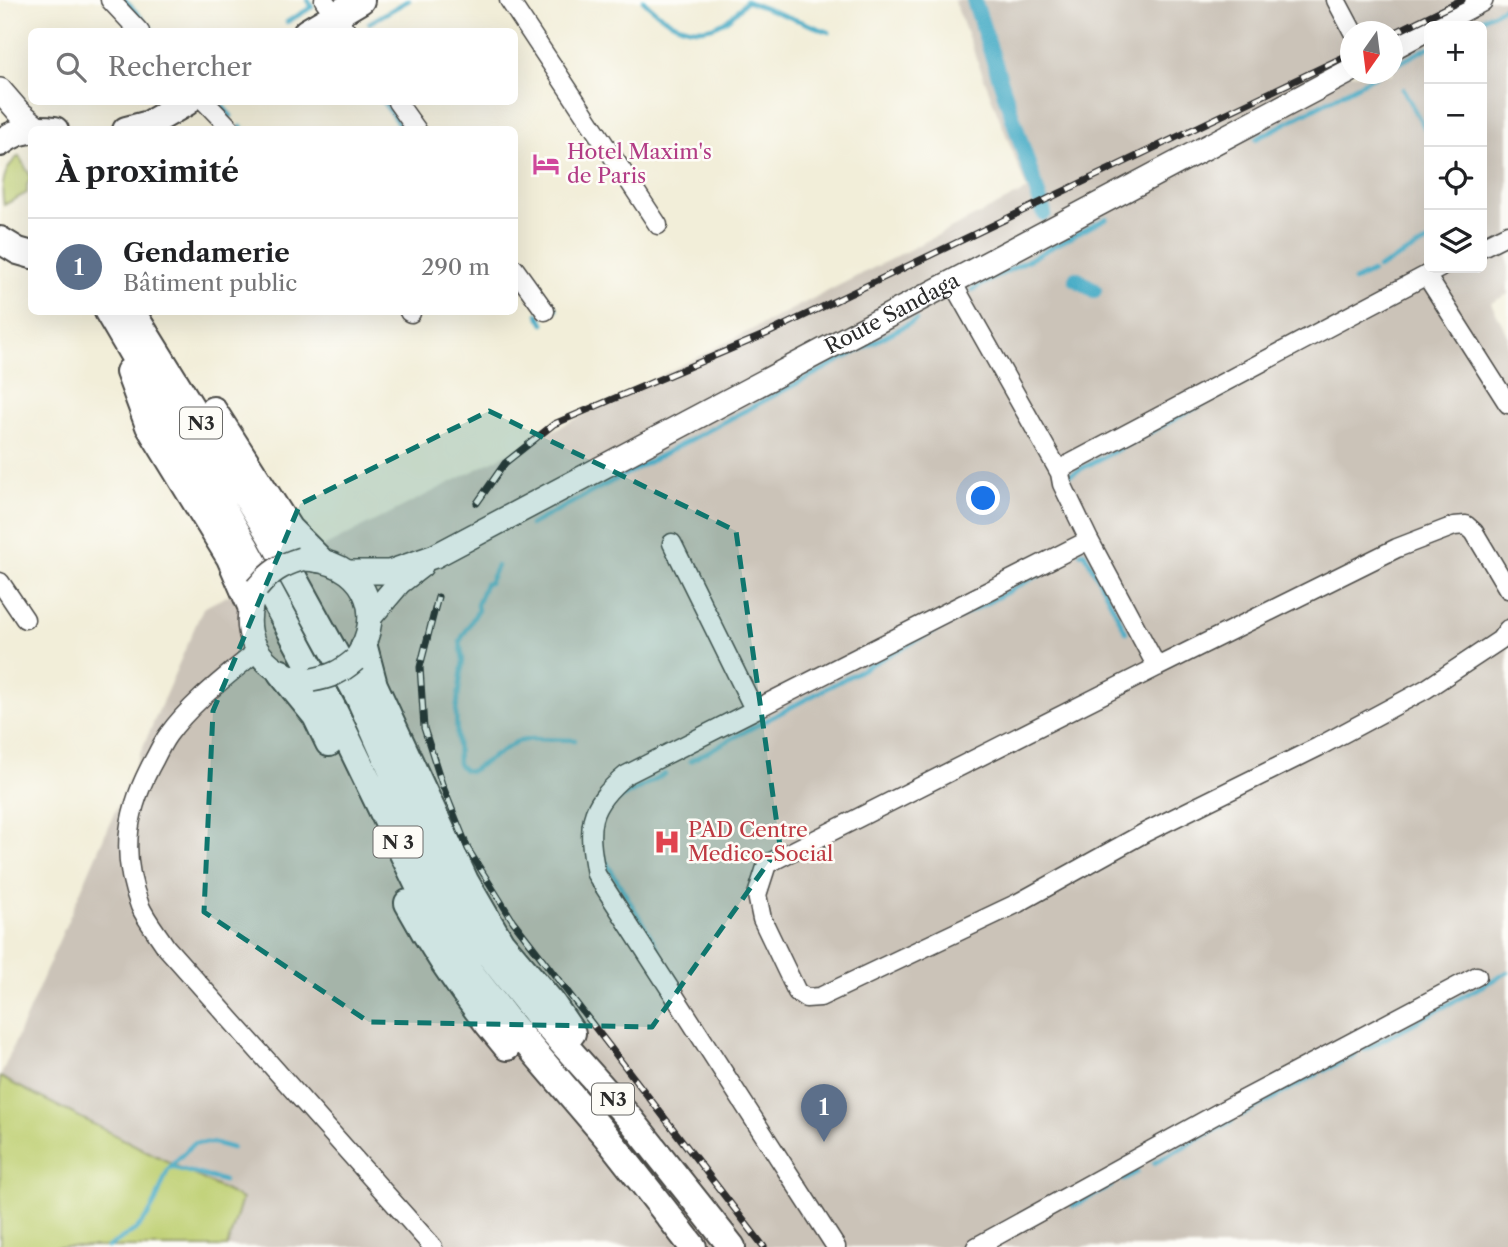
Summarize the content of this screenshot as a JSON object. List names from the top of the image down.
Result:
{
  "streets": {
    "highway": ["N3", "N 3"],
    "main road": ["Route Sandaga"]
  },
  "places": {
    "hotel": ["Hotel Maxim's de Paris"],
    "hospital": ["PAD Centre Medico-Social"]
  },
  "north": "bottom",
  "page": {
    "map_buttons": ["+", "−"],
    "search": "Rechercher",
    "heading": "À proximité",
    "list": [
      {
        "mark": "1",
        "name": "Gendamerie",
        "note": "Bâtiment public",
        "value": "290 m"
      }
    ],
    "pins": "1"
  }
}
